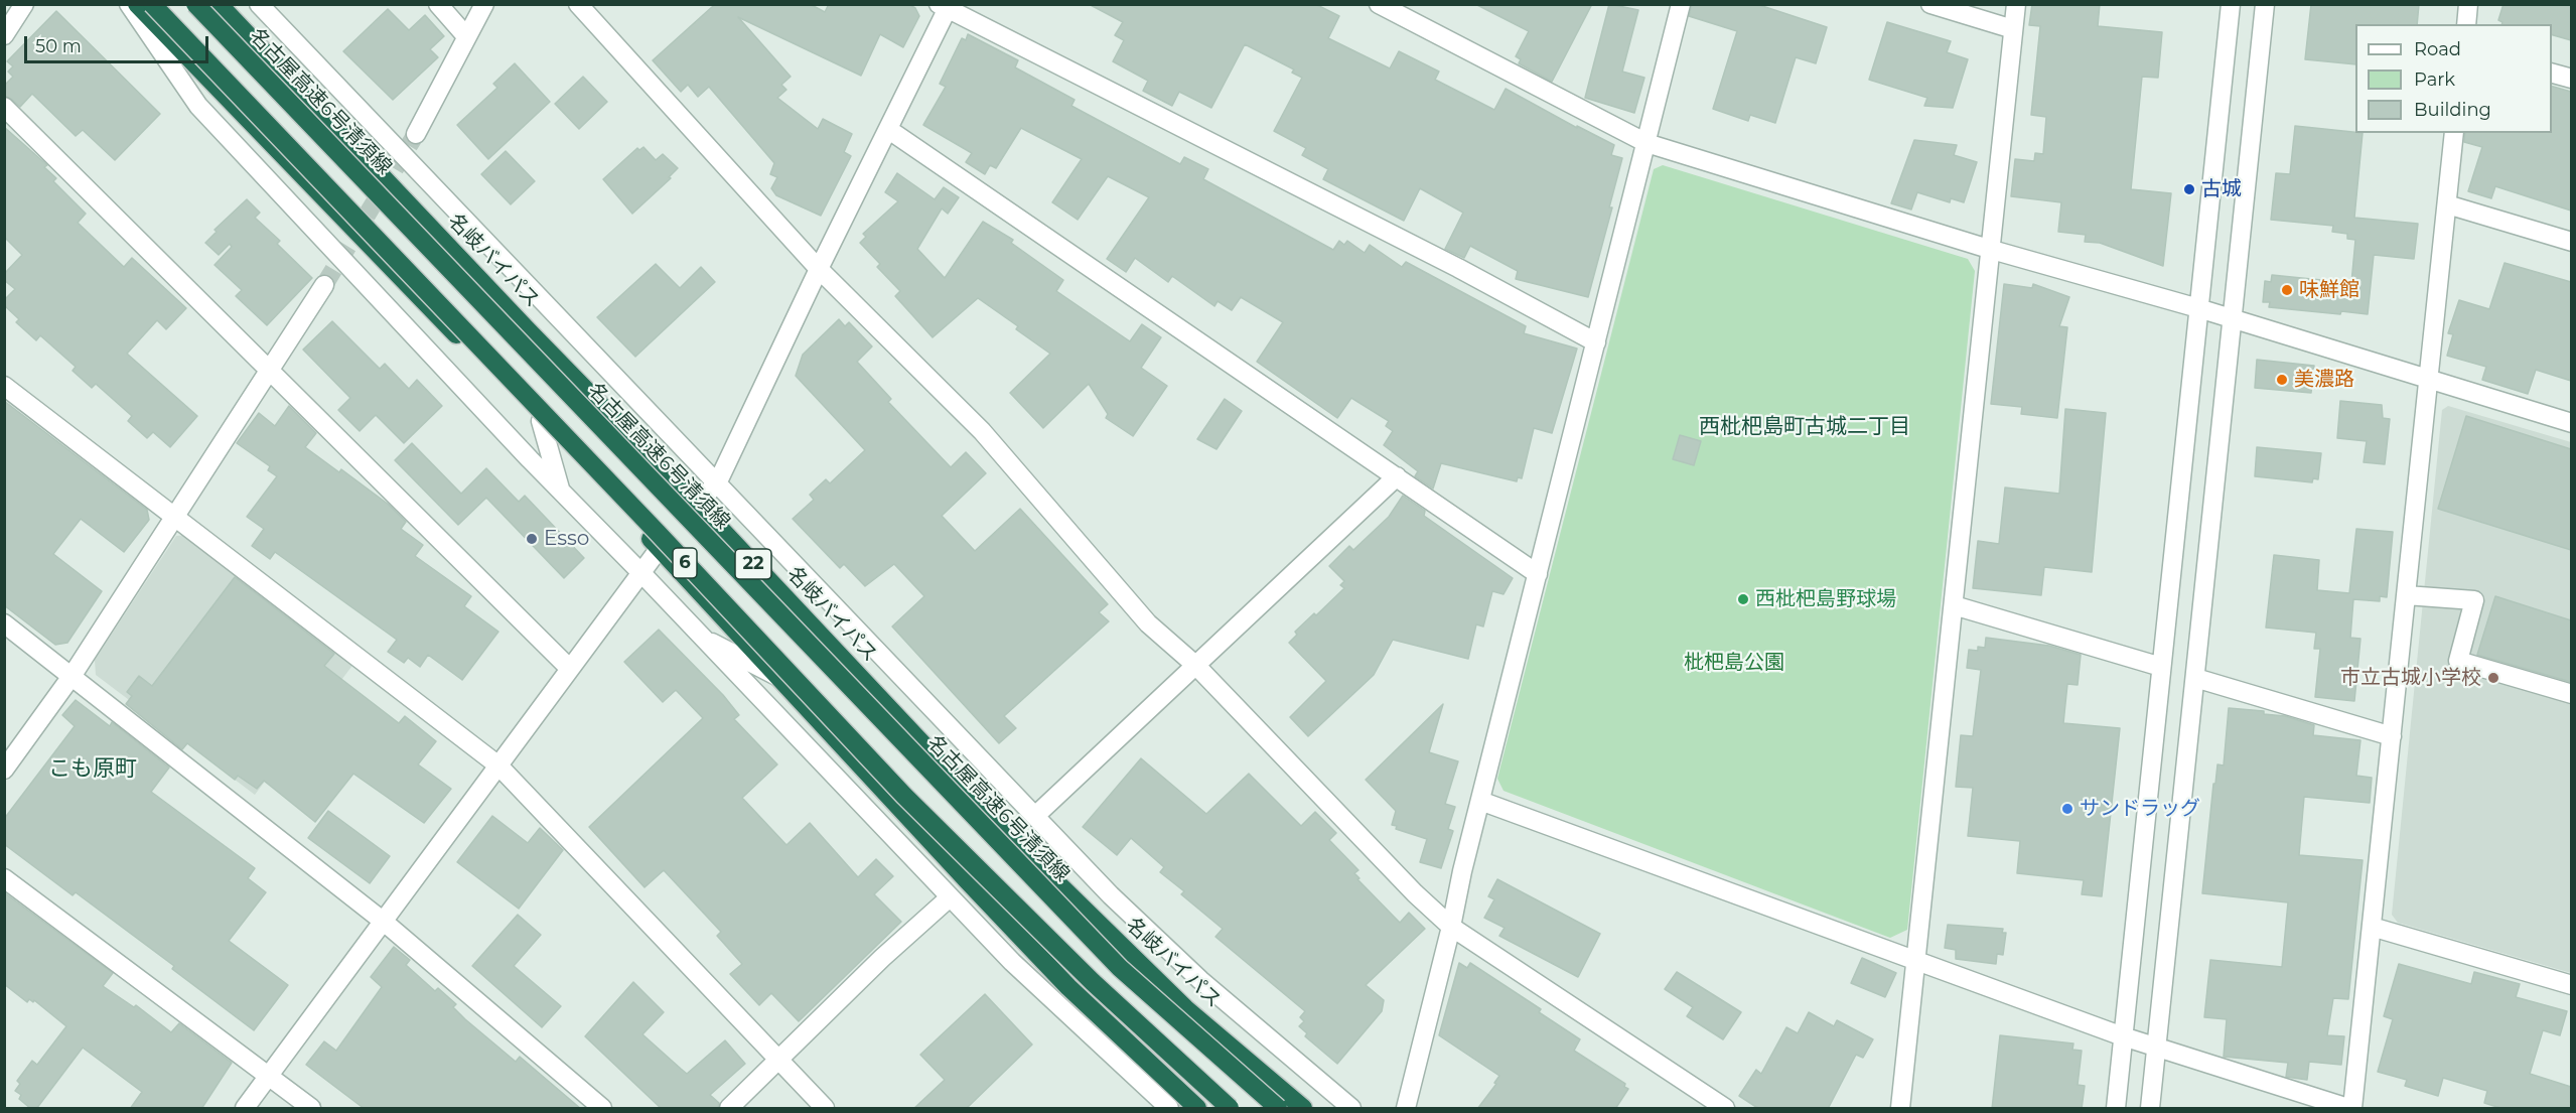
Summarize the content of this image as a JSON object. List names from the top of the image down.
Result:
{
  "streets": {
    "highway": [
      "名古屋高速6号清須線",
      "名岐バイパス",
      "6",
      "22"
    ]
  },
  "districts": ["西枇杷島町古城二丁目", "こも原町"],
  "parks": ["枇杷島公園"],
  "places": [
    "古城",
    "味鮮館",
    "美濃路",
    "Esso",
    "西枇杷島野球場",
    "市立古城小学校",
    "サンドラッグ"
  ],
  "legend": ["Road", "Park", "Building"],
  "scale_bar": "50 m"
}
